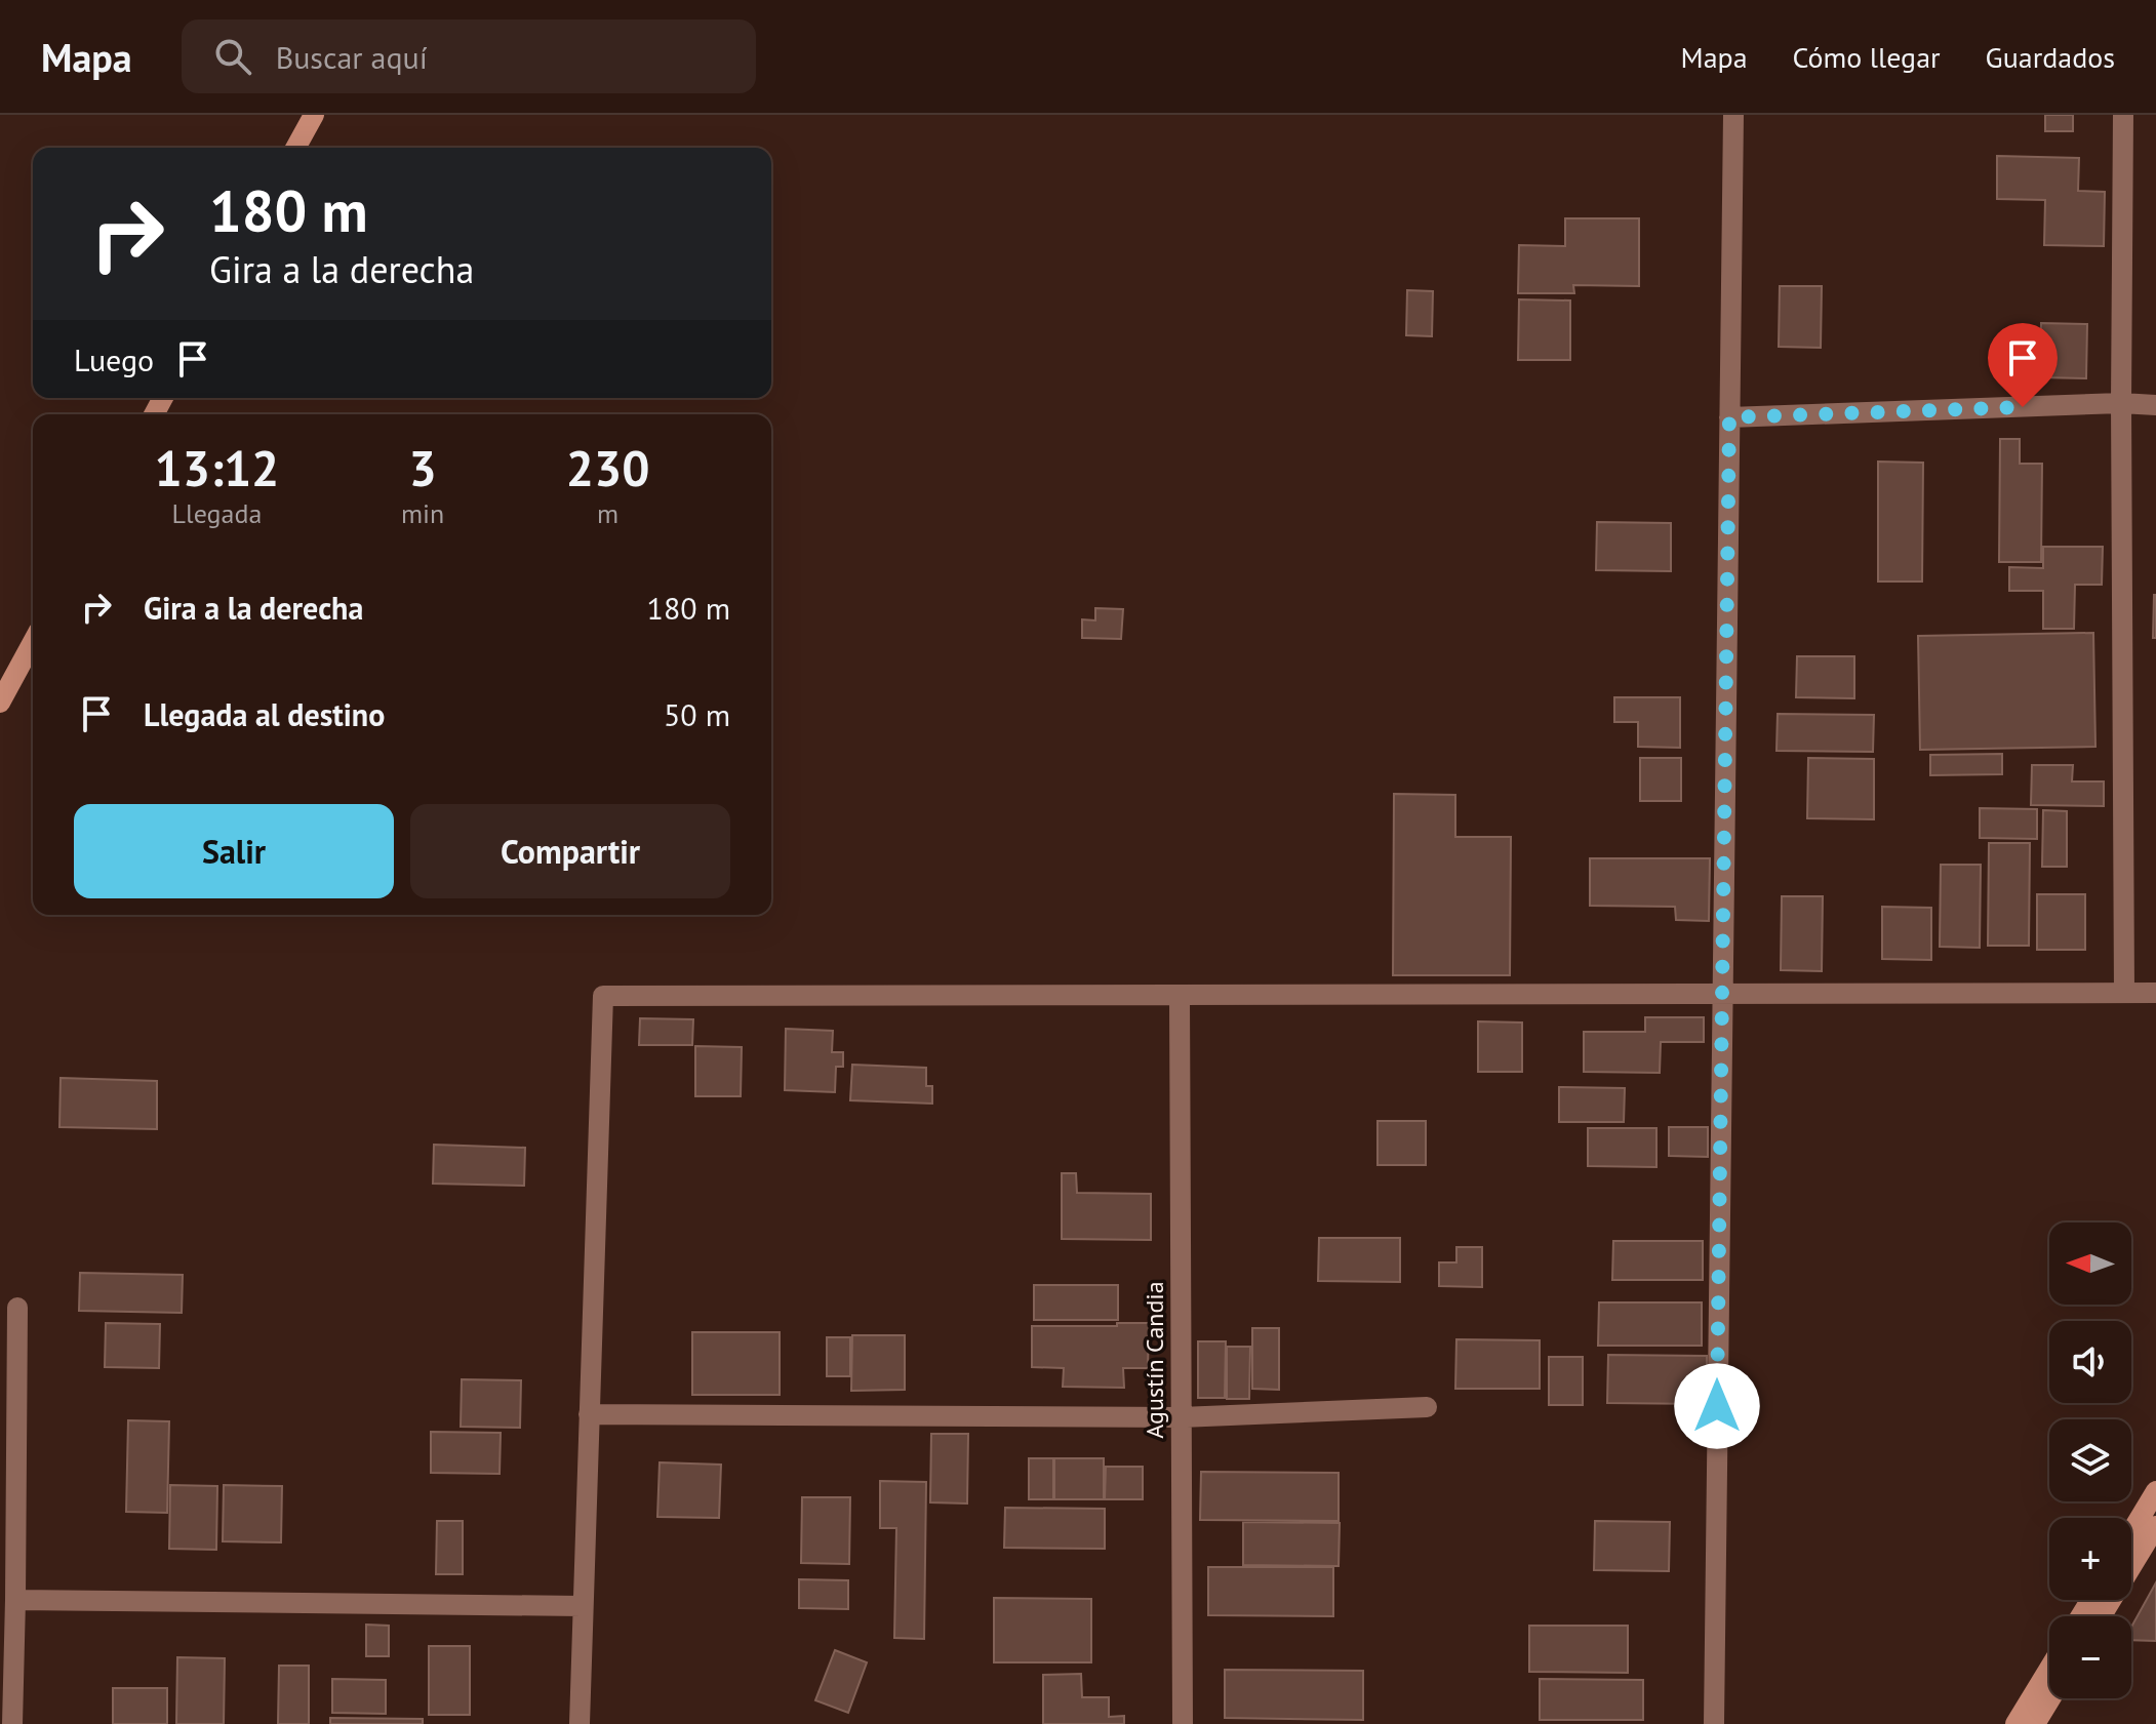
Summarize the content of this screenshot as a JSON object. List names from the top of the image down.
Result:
{
  "streets": {
    "street": ["Agustín Candia"]
  },
  "north": "left",
  "page": {
    "header": "Mapa",
    "search": "Buscar aquí",
    "nav": ["Mapa", "Cómo llegar", "Guardados"],
    "turn": ["180 m", "Gira a la derecha"],
    "then": "Luego",
    "eta": [
      "13:12",
      "Llegada",
      "3",
      "min",
      "230",
      "m"
    ],
    "list": [
      {
        "name": "Gira a la derecha",
        "value": "180 m"
      },
      {
        "name": "Llegada al destino",
        "value": "50 m"
      }
    ],
    "buttons": ["Salir", "Compartir"],
    "map_buttons": ["+", "−"]
  }
}
